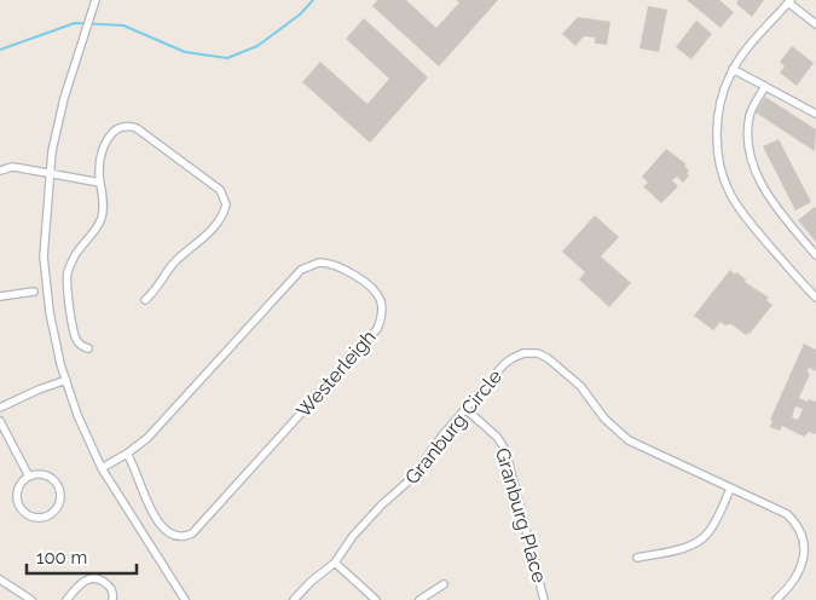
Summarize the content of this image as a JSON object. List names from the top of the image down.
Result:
{
  "streets": {
    "street": ["Westerleigh", "Granburg Circle", "Granburg Place"]
  },
  "crossings": [
    ["Granburg Circle", "Granburg Place"]
  ],
  "scale_bar": "100 m"
}
